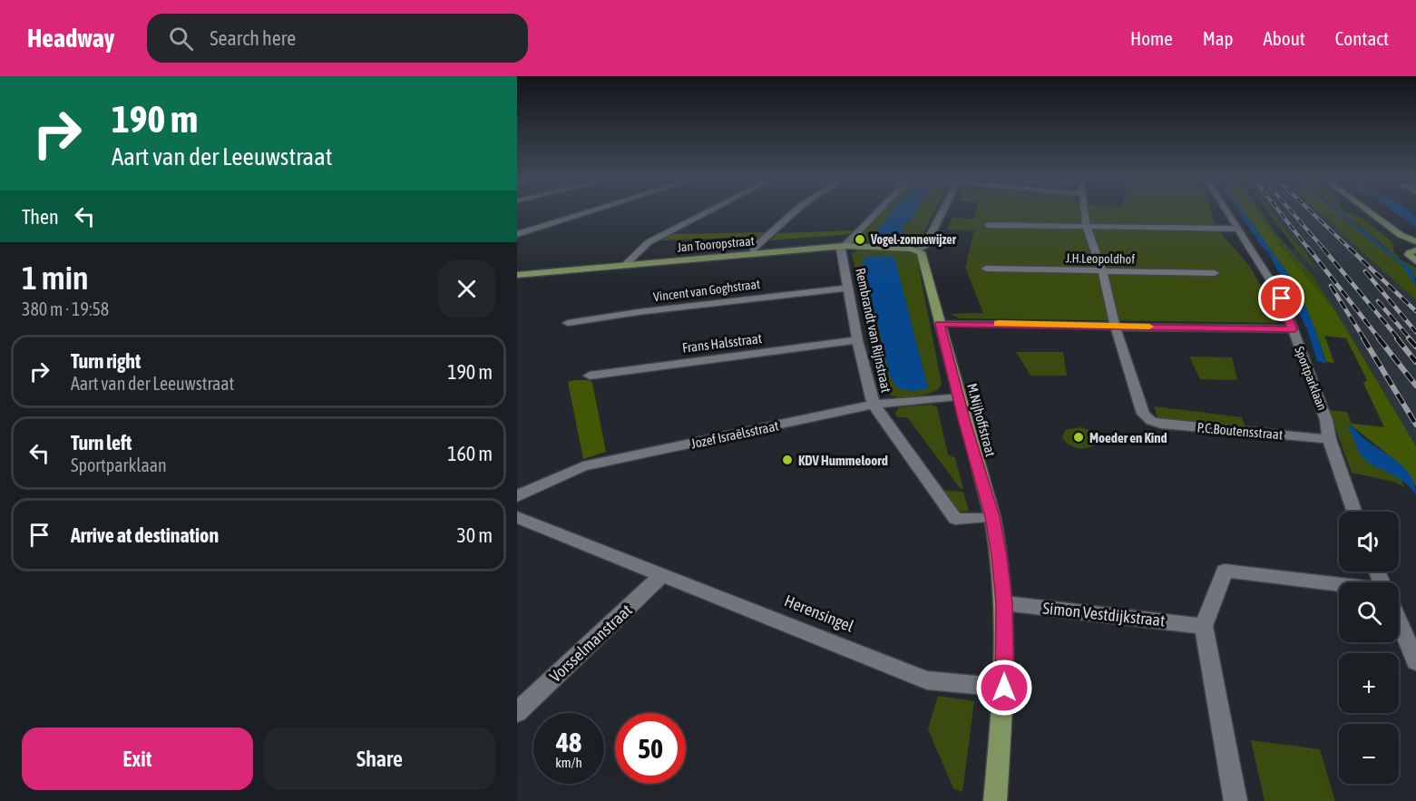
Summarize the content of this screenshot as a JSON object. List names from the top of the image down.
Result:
{
  "streets": {
    "main road": ["Jan Tooropstraat", "M.Nijhoffstraat"],
    "street": [
      "J.H.Leopoldhof",
      "Vincent van Goghstraat",
      "Rembrandt van Rijnstraat",
      "Frans Halsstraat",
      "Sportparklaan",
      "P.C.Boutensstraat",
      "Jozef Israëlsstraat",
      "Herensingel",
      "Simon Vestdijkstraat",
      "Vorsselmanstraat"
    ]
  },
  "crossings": [
    ["Jan Tooropstraat", "Rembrandt van Rijnstraat"],
    ["Jan Tooropstraat", "M.Nijhoffstraat"],
    ["Vincent van Goghstraat", "Rembrandt van Rijnstraat"],
    ["Rembrandt van Rijnstraat", "Frans Halsstraat"],
    ["Rembrandt van Rijnstraat", "M.Nijhoffstraat"],
    ["Rembrandt van Rijnstraat", "Jozef Israëlsstraat"],
    ["Sportparklaan", "P.C.Boutensstraat"],
    ["M.Nijhoffstraat", "Jozef Israëlsstraat"],
    ["M.Nijhoffstraat", "Herensingel"],
    ["M.Nijhoffstraat", "Simon Vestdijkstraat"],
    ["Herensingel", "Vorsselmanstraat"]
  ],
  "places": ["Vogel-zonnewijzer", "Moeder en Kind", "KDV Hummeloord"],
  "page": {
    "header": "Headway",
    "search": "Search here",
    "nav": [
      "Home",
      "Map",
      "About",
      "Contact"
    ],
    "turn": ["190 m", "Aart van der Leeuwstraat"],
    "then": "Then",
    "heading": ["1 min", "380 m · 19:58"],
    "list": [
      {
        "name": "Turn right",
        "note": "Aart van der Leeuwstraat",
        "value": "190 m"
      },
      {
        "name": "Turn left",
        "note": "Sportparklaan",
        "value": "160 m"
      },
      {
        "name": "Arrive at destination",
        "value": "30 m"
      }
    ],
    "map_buttons": ["+", "−"],
    "speed": "48 km/h",
    "limit": "50",
    "buttons": ["Exit", "Share"]
  }
}
